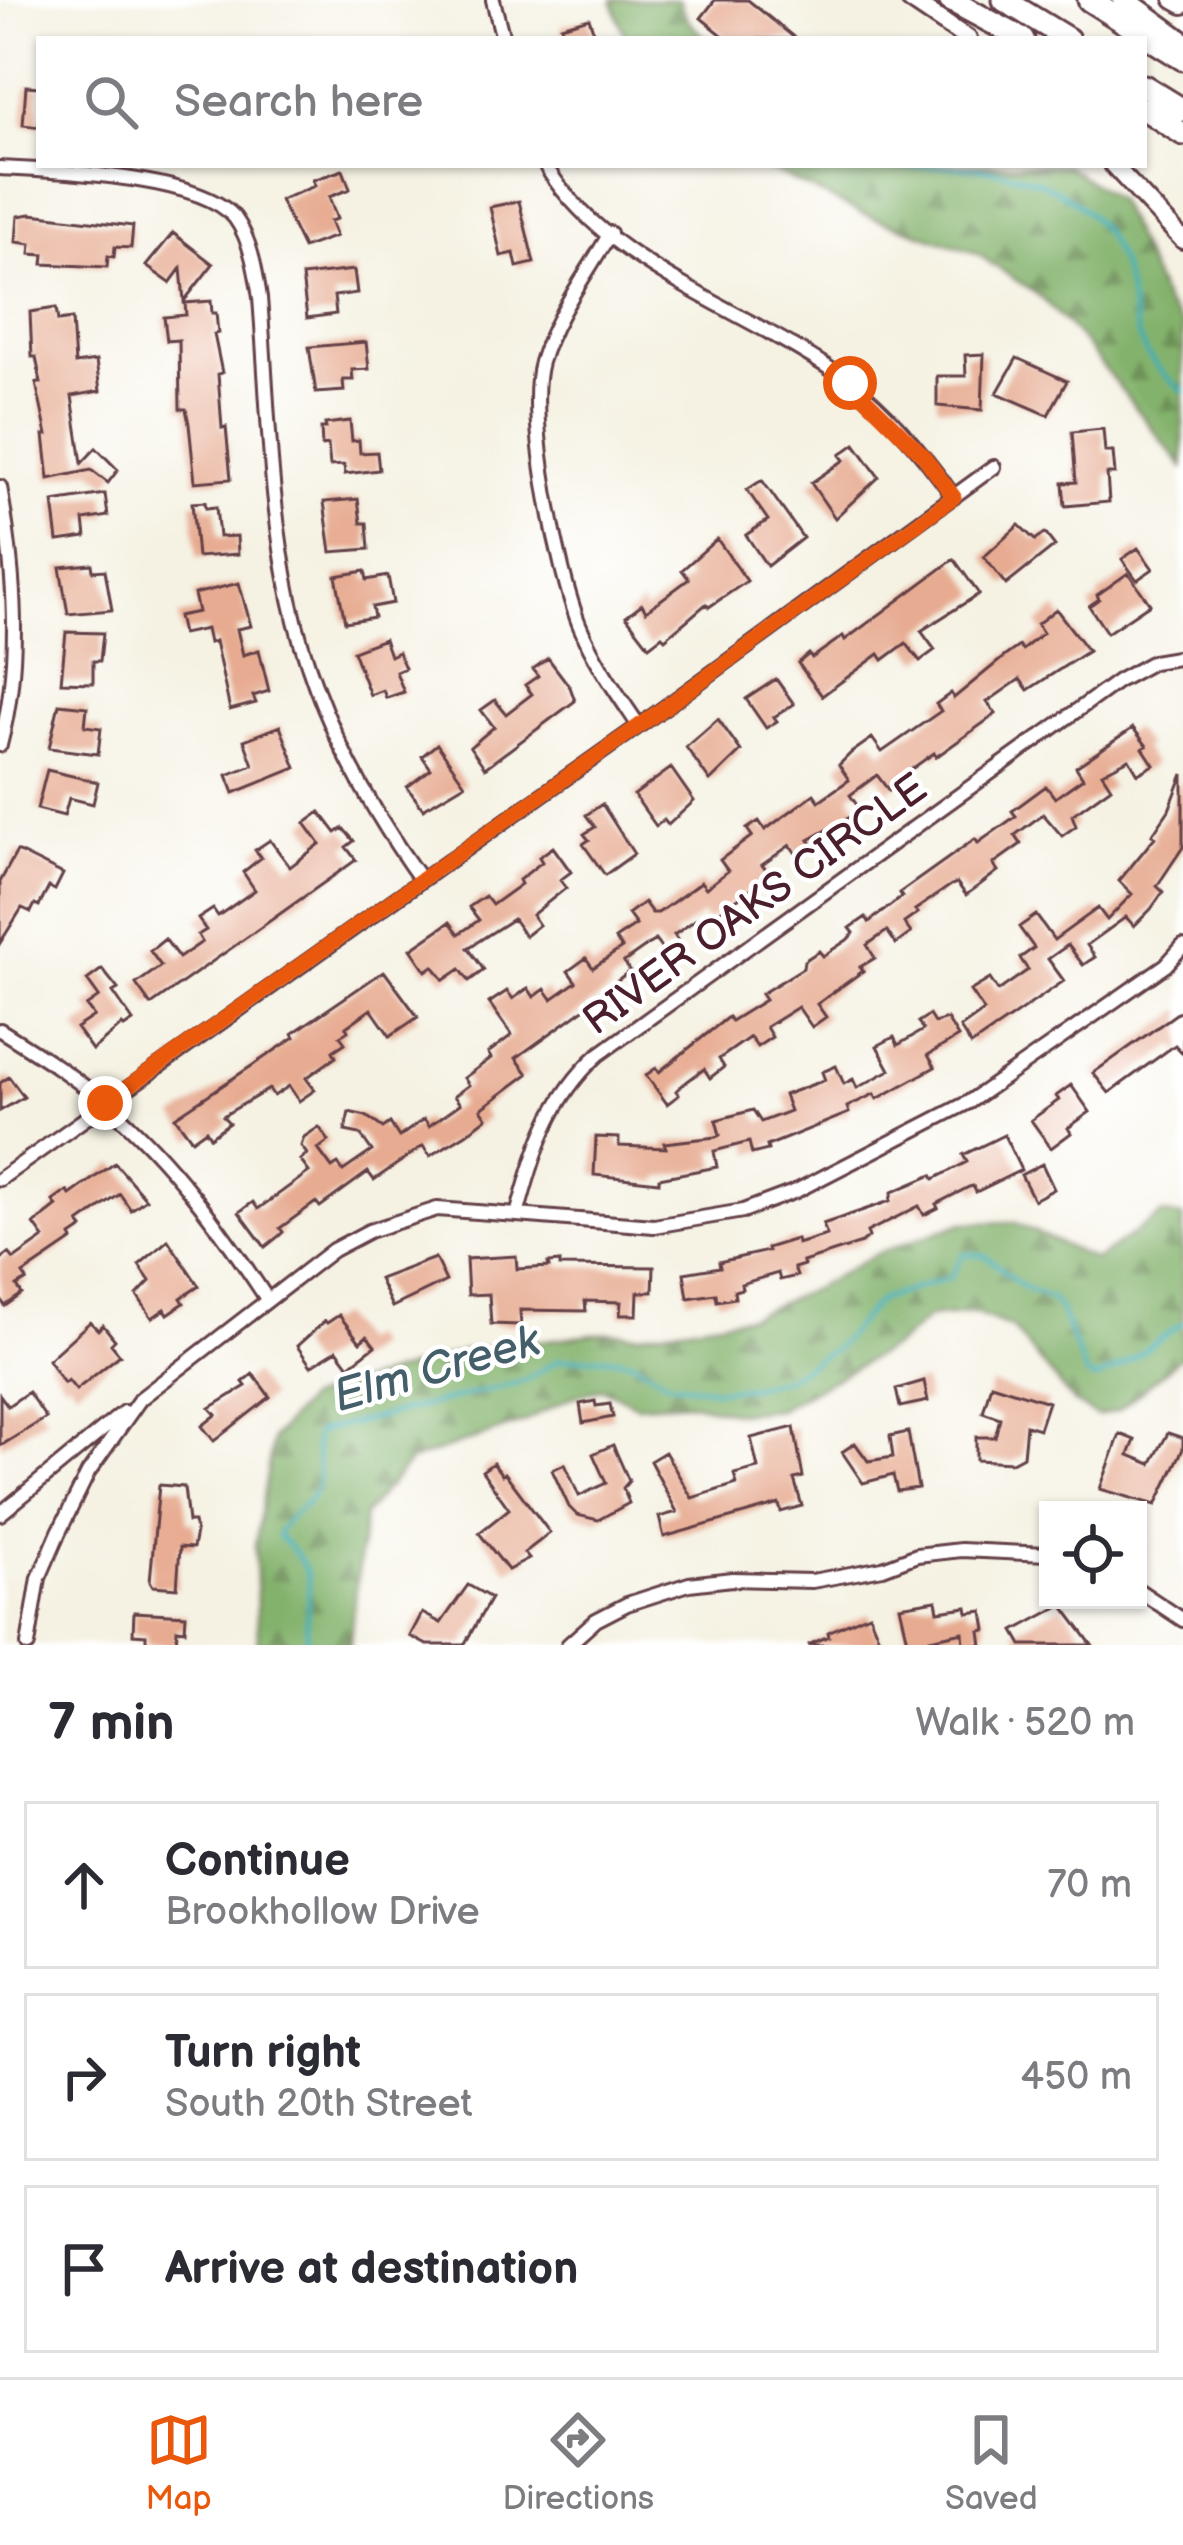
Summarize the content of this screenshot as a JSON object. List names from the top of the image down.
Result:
{
  "streets": {
    "street": ["RIVER OAKS CIRCLE"]
  },
  "water": ["Elm Creek"],
  "page": {
    "search": "Search here",
    "heading": ["7 min", "Walk · 520 m"],
    "list": [
      ["Continue", "Brookhollow Drive", "70 m"],
      ["Turn right", "South 20th Street", "450 m"],
      "Arrive at destination"
    ],
    "nav": ["Map", "Directions", "Saved"]
  }
}
